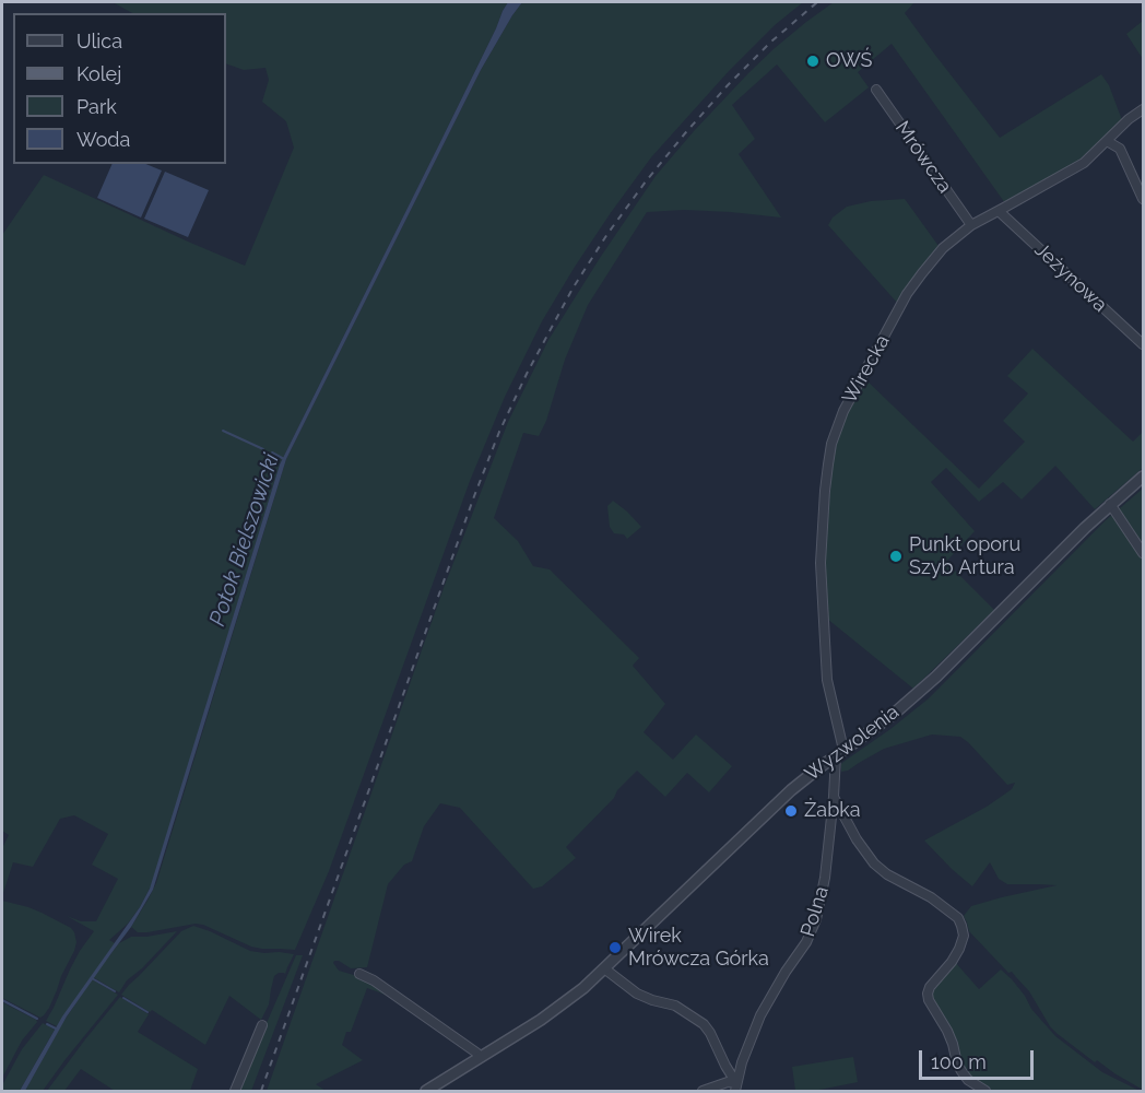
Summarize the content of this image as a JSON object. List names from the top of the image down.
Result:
{
  "streets": {
    "street": [
      "Mrówcza",
      "Jeżynowa",
      "Wirecka",
      "Wyzwolenia",
      "Polna"
    ]
  },
  "crossings": [
    ["Mrówcza", "Wirecka"],
    ["Jeżynowa", "Wirecka"],
    ["Wirecka", "Wyzwolenia"],
    ["Wirecka", "Polna"],
    ["Wyzwolenia", "Polna"]
  ],
  "water": ["Potok Bielszowicki"],
  "places": [
    "OWŚ",
    "Punkt oporu Szyb Artura",
    "Żabka",
    "Wirek Mrówcza Górka"
  ],
  "legend": [
    "Ulica",
    "Kolej",
    "Park",
    "Woda"
  ],
  "scale_bar": "100 m"
}
